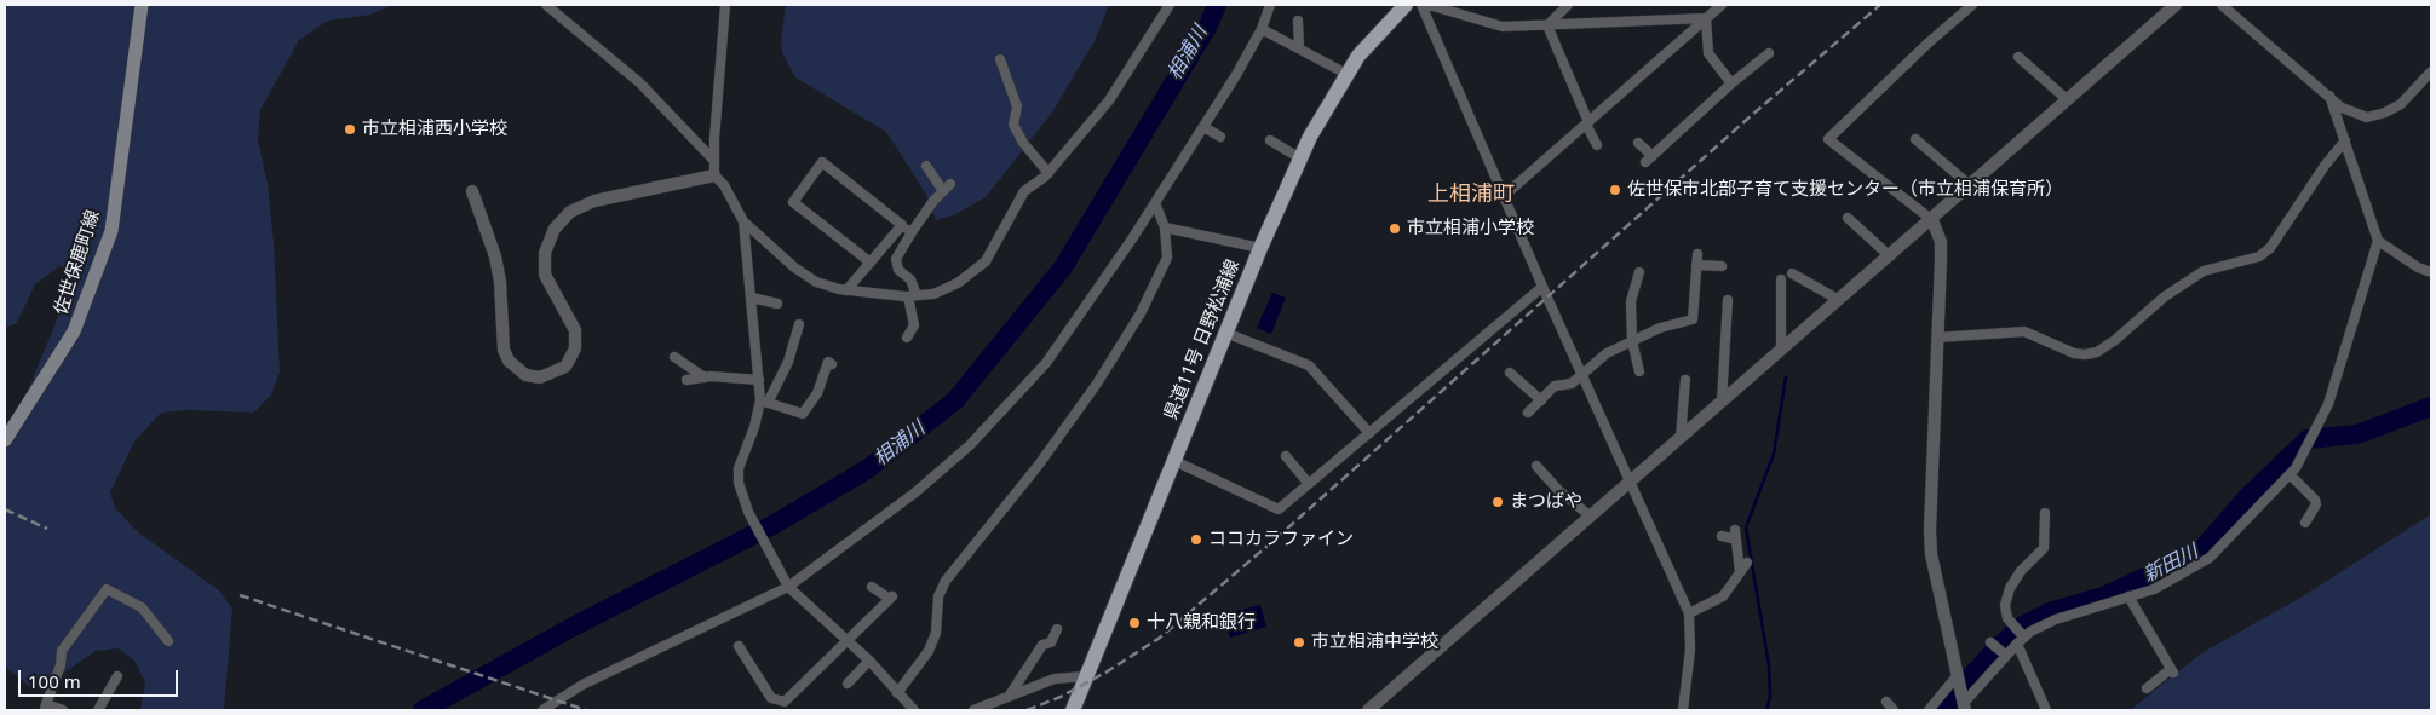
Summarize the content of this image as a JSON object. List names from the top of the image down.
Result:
{
  "streets": {
    "main road": ["佐世保鹿町線", "県道11号 日野松浦線"]
  },
  "districts": ["上相浦町"],
  "water": ["相浦川", "新田川"],
  "places": [
    "市立相浦西小学校",
    "佐世保市北部子育て支援センター（市立相浦保育所）",
    "市立相浦小学校",
    "まつばや",
    "ココカラファイン",
    "十八親和銀行",
    "市立相浦中学校"
  ],
  "scale_bar": "100 m"
}
